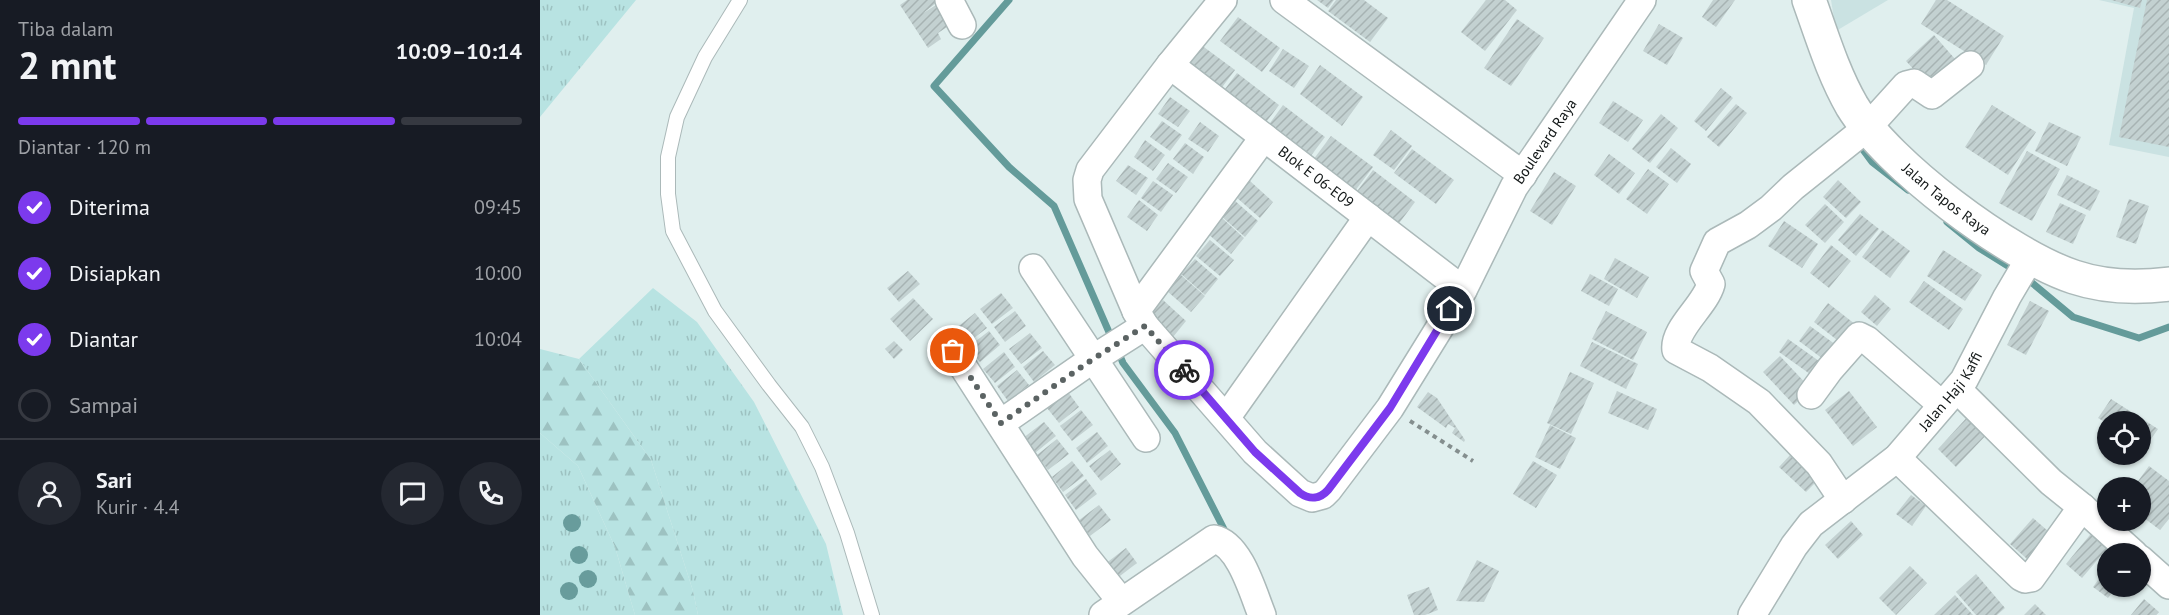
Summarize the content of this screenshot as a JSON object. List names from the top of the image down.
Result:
{
  "streets": {
    "main road": ["Jalan Tapos Raya"],
    "street": ["Boulevard Raya", "Blok E 06-E09", "Jalan Haji Kaffi"]
  },
  "crossings": [
    ["Boulevard Raya", "Blok E 06-E09"],
    ["Jalan Tapos Raya", "Jalan Haji Kaffi"]
  ],
  "page": {
    "heading": ["2 mnt", "Tiba dalam", "10:09–10:14"],
    "panel": ["Sari", "Kurir · 4.4"],
    "bar": "Diantar · 120 m",
    "list": [
      ["Diterima", "09:45"],
      ["Disiapkan", "10:00"],
      ["Diantar", "10:04"],
      "Sampai"
    ],
    "map_buttons": ["+", "−"]
  }
}
